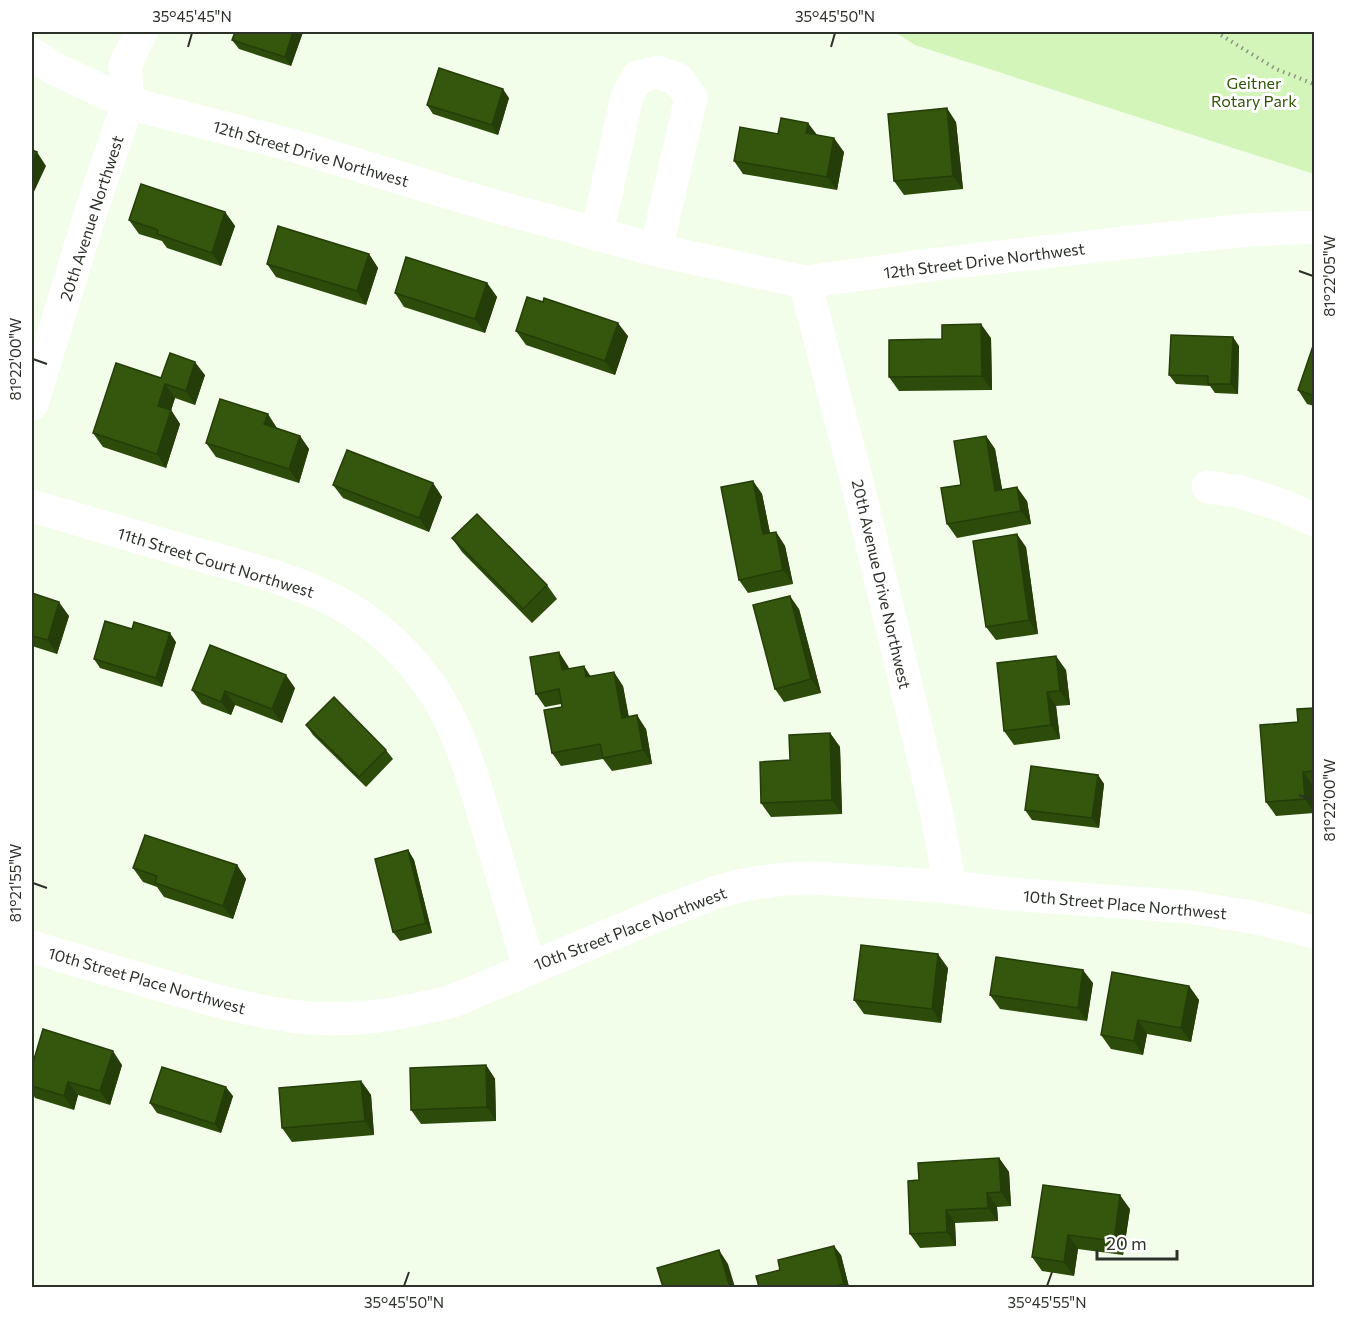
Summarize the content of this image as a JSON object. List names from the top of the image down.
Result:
{
  "streets": {
    "street": [
      "12th Street Drive Northwest",
      "20th Avenue Northwest",
      "11th Street Court Northwest",
      "20th Avenue Drive Northwest",
      "10th Street Place Northwest"
    ]
  },
  "crossings": [
    ["12th Street Drive Northwest", "20th Avenue Northwest"],
    ["12th Street Drive Northwest", "20th Avenue Drive Northwest"],
    ["11th Street Court Northwest", "10th Street Place Northwest"],
    ["20th Avenue Drive Northwest", "10th Street Place Northwest"]
  ],
  "parks": ["Geitner Rotary Park"],
  "scale_bar": "20 m",
  "coordinates": [
    "35°45'45\"N",
    "35°45'50\"N",
    "81°22'05\"W",
    "81°22'00\"W",
    "81°21'55\"W",
    "35°45'55\"N"
  ]
}
